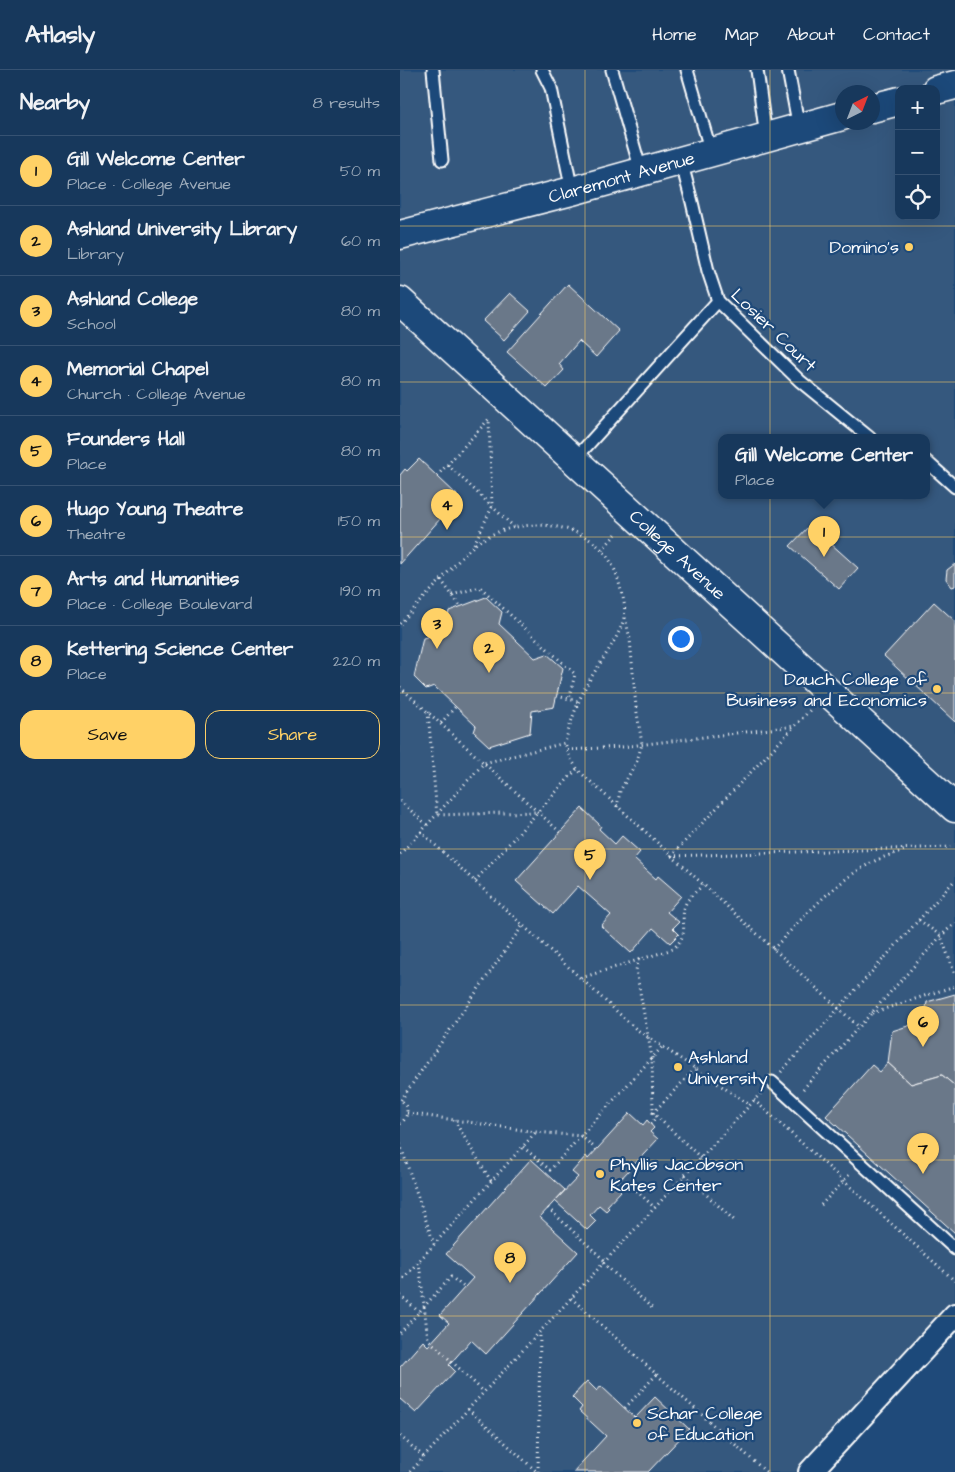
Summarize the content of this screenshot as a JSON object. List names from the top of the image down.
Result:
{
  "streets": {
    "street": ["Claremont Avenue", "College Avenue"],
    "lane": ["Losier Court"]
  },
  "crossings": [
    ["Claremont Avenue", "Losier Court"]
  ],
  "places": [
    "Domino's",
    "Dauch College of Business and Economics",
    "Ashland University",
    "Phyllis Jacobson Kates Center",
    "Schar College of Education"
  ],
  "north": "top right",
  "page": {
    "header": "Atlasly",
    "nav": [
      "Home",
      "Map",
      "About",
      "Contact"
    ],
    "heading": ["Nearby", "8 results"],
    "map_buttons": ["+", "−"],
    "list": [
      {
        "mark": "1",
        "name": "Gill Welcome Center",
        "note": "Place · College Avenue",
        "value": "50 m"
      },
      {
        "mark": "2",
        "name": "Ashland University Library",
        "note": "Library",
        "value": "60 m"
      },
      {
        "mark": "3",
        "name": "Ashland College",
        "note": "School",
        "value": "80 m"
      },
      {
        "mark": "4",
        "name": "Memorial Chapel",
        "note": "Church · College Avenue",
        "value": "80 m"
      },
      {
        "mark": "5",
        "name": "Founders Hall",
        "note": "Place",
        "value": "80 m"
      },
      {
        "mark": "6",
        "name": "Hugo Young Theatre",
        "note": "Theatre",
        "value": "150 m"
      },
      {
        "mark": "7",
        "name": "Arts and Humanities",
        "note": "Place · College Boulevard",
        "value": "190 m"
      },
      {
        "mark": "8",
        "name": "Kettering Science Center",
        "note": "Place",
        "value": "220 m"
      }
    ],
    "popup": ["Gill Welcome Center", "Place"],
    "pins": [
      "4",
      "1",
      "3",
      "2",
      "5",
      "6",
      "7",
      "8"
    ],
    "buttons": ["Save", "Share"]
  }
}
